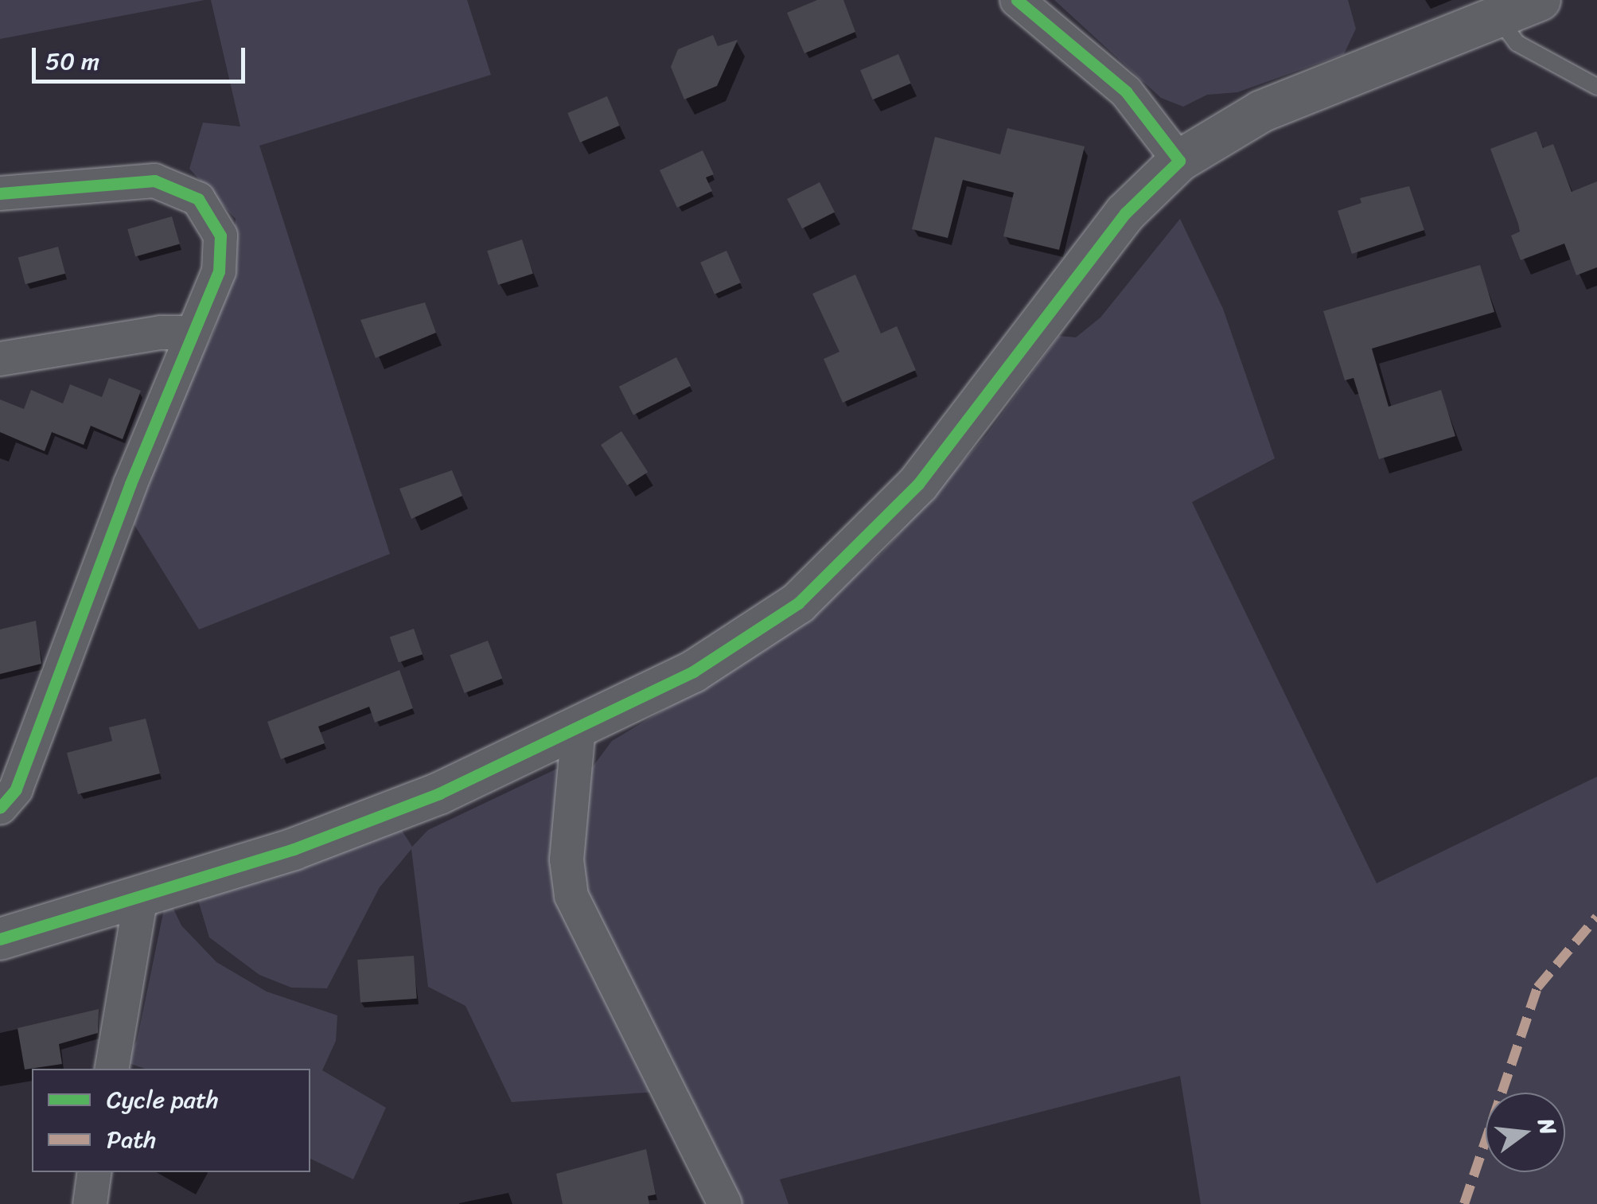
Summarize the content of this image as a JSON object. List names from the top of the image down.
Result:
{
  "legend": ["Cycle path", "Path"],
  "scale_bar": "50 m",
  "north": "right"
}
